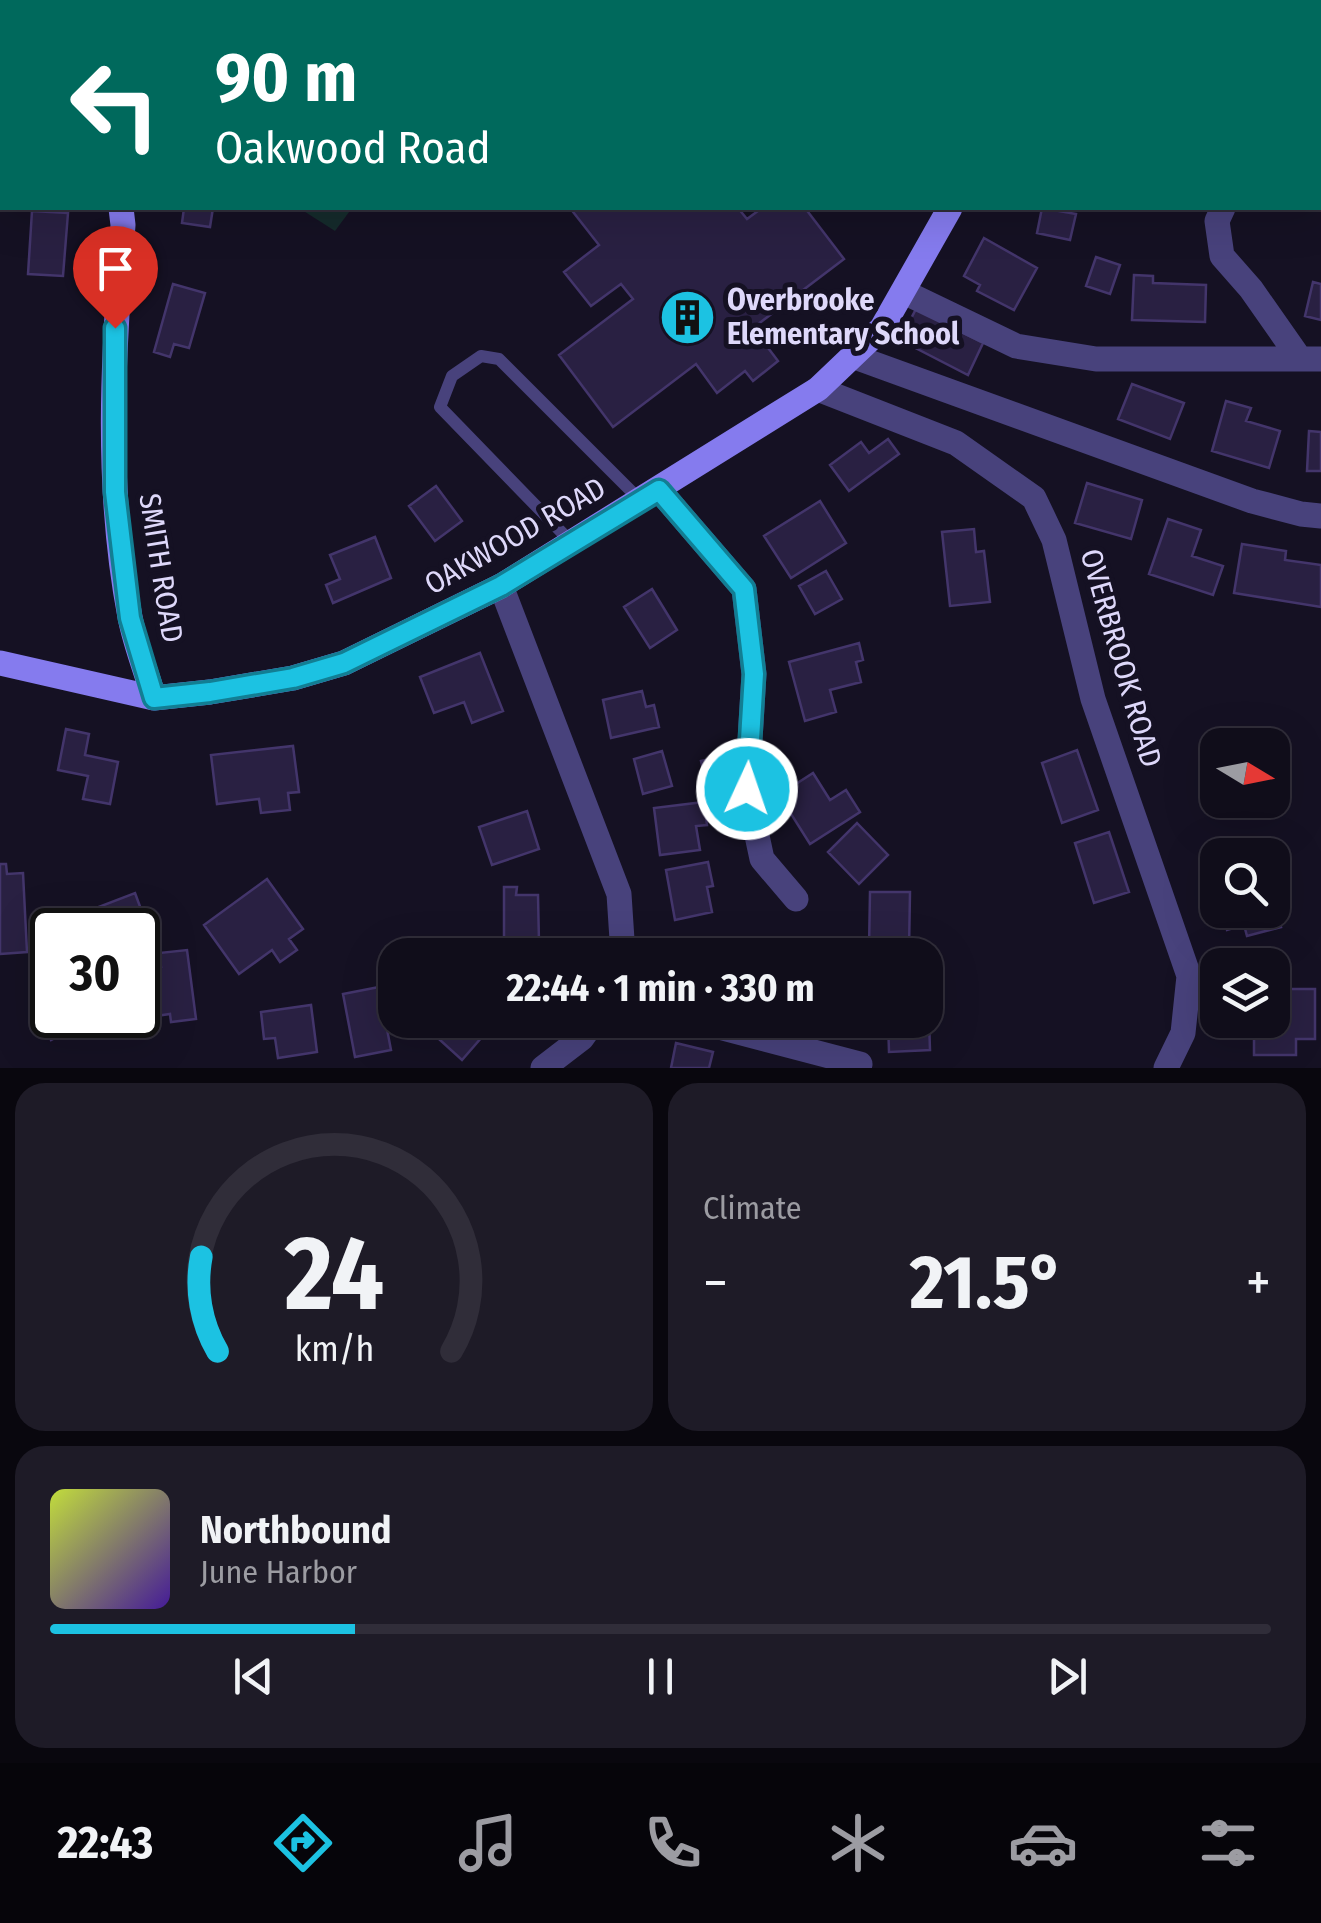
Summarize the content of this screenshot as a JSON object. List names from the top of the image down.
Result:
{
  "streets": {
    "main road": ["OAKWOOD ROAD", "SMITH ROAD"],
    "street": ["OVERBROOK ROAD"]
  },
  "crossings": [
    ["OAKWOOD ROAD", "SMITH ROAD"],
    ["OAKWOOD ROAD", "OVERBROOK ROAD"]
  ],
  "places": {
    "building": ["Overbrooke Elementary School"]
  },
  "north": "right",
  "page": {
    "turn": ["90 m", "Oakwood Road"],
    "limit": "30",
    "trip": "22:44 · 1 min · 330 m",
    "tile": "Climate",
    "heat": ["−", "21.5°", "+"],
    "song": ["Northbound", "June Harbor"],
    "tabs": "22:43",
    "gauge": ["24", "km/h"]
  }
}
